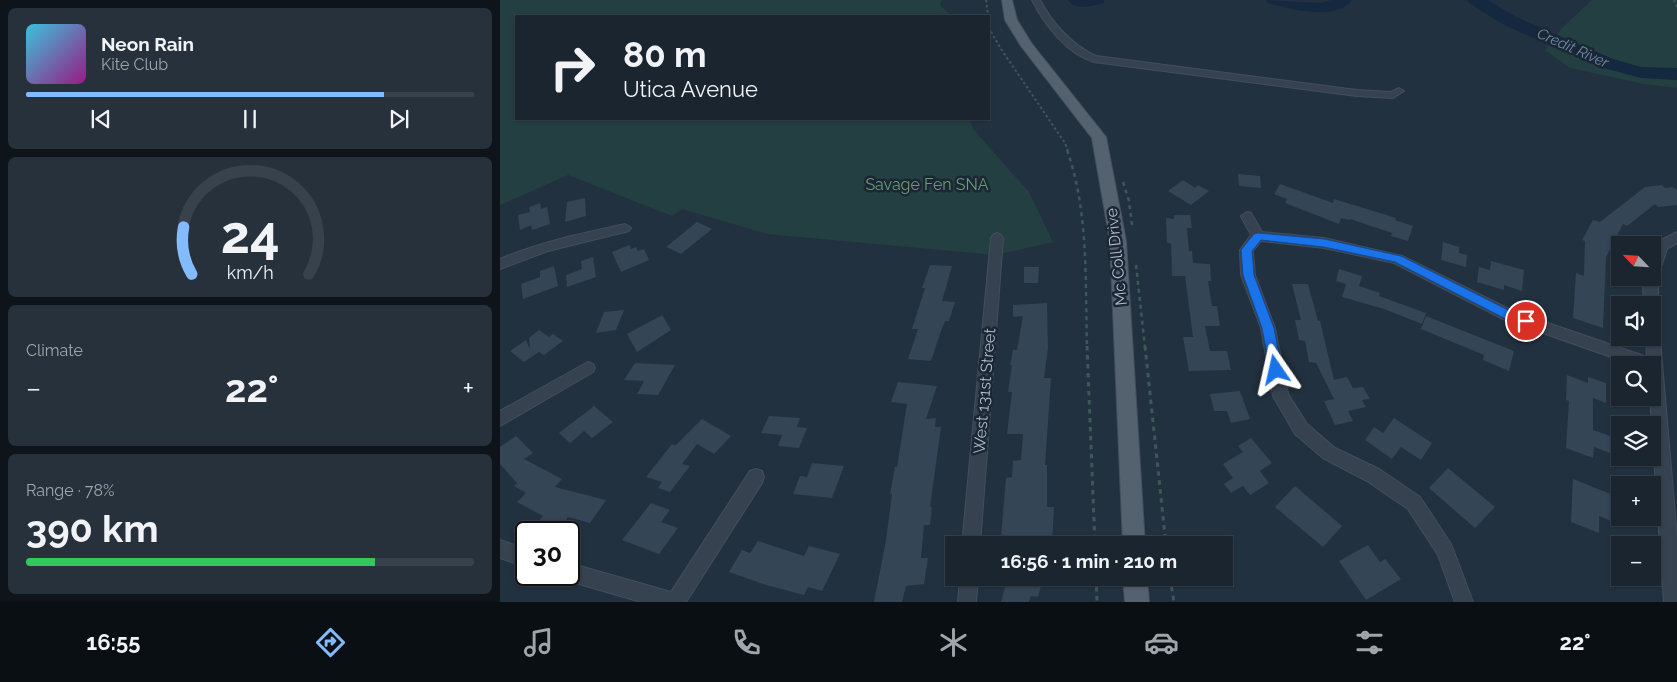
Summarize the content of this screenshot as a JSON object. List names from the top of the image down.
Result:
{
  "streets": {
    "main road": ["Mc Coll Drive"],
    "street": ["West 131st Street"]
  },
  "water": ["Credit River"],
  "parks": ["Savage Fen SNA"],
  "north": "top left",
  "page": {
    "turn": ["80 m", "Utica Avenue"],
    "song": ["Neon Rain", "Kite Club"],
    "map_buttons": ["+", "−"],
    "tile": [
      "Climate",
      ["Range · 78%", "390 km"]
    ],
    "heat": ["−", "22°", "+"],
    "limit": "30",
    "trip": "16:56 · 1 min · 210 m",
    "tabs": ["16:55", "22°"],
    "gauge": ["24", "km/h"]
  }
}
